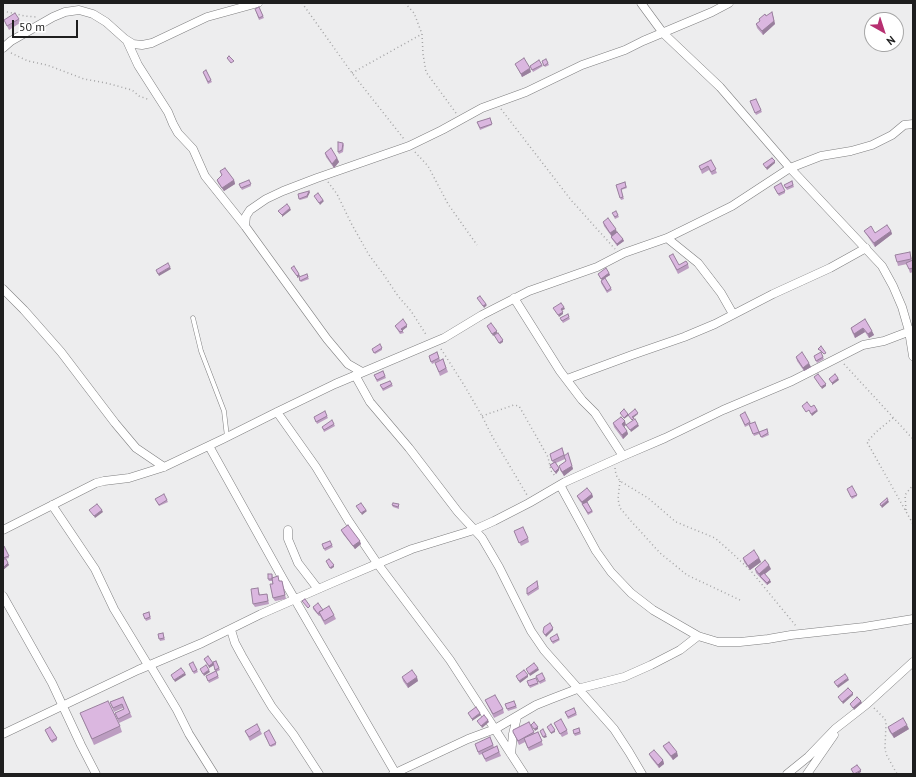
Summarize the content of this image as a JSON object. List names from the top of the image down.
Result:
{
  "scale_bar": "50 m",
  "north": "bottom right"
}
